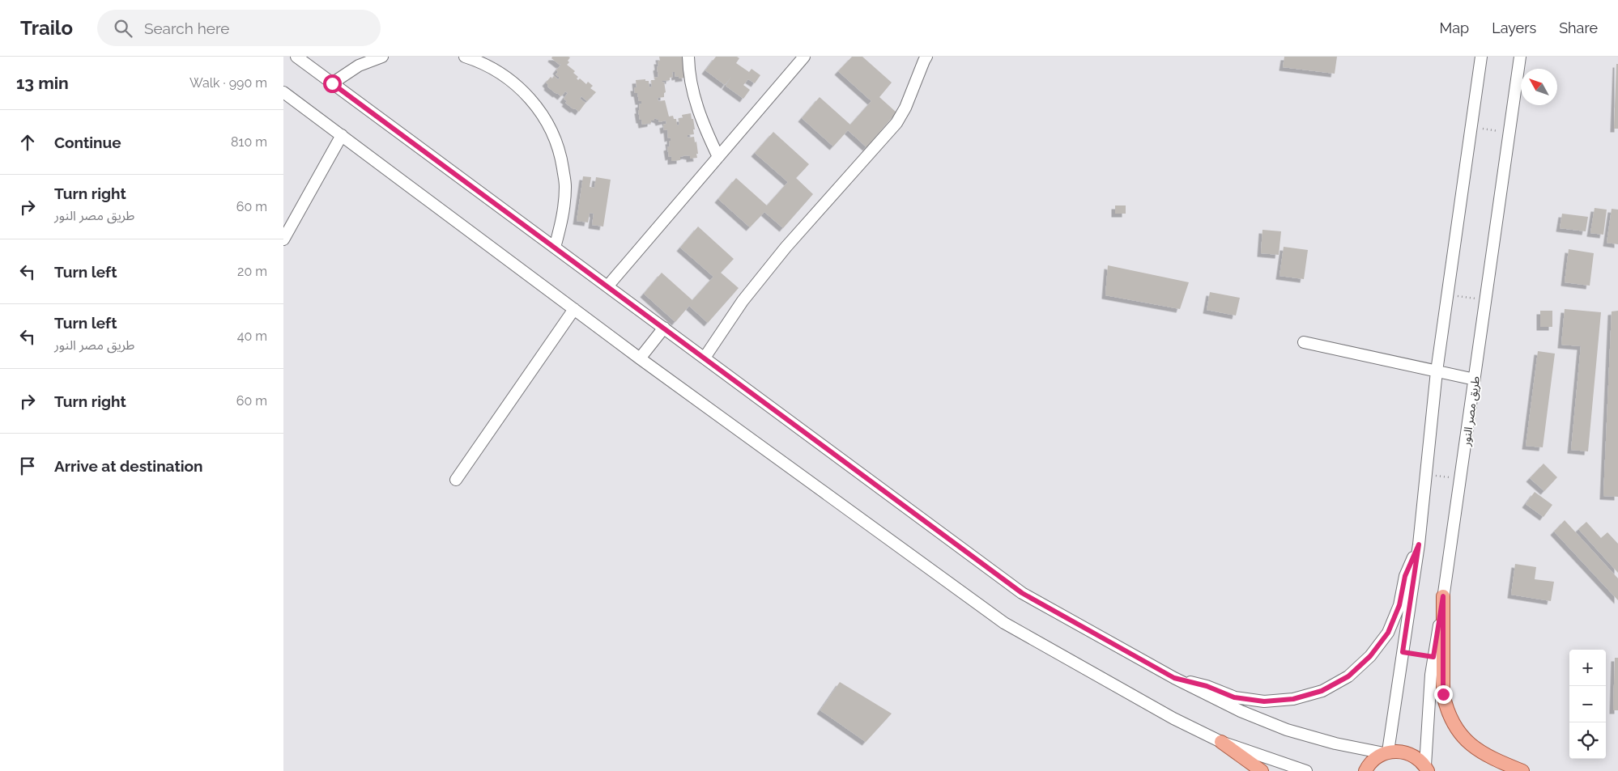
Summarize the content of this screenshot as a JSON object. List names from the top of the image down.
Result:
{
  "streets": {
    "street": ["طريق مصر النور"]
  },
  "north": "top left",
  "page": {
    "header": "Trailo",
    "search": "Search here",
    "nav": ["Map", "Layers", "Share"],
    "heading": ["13 min", "Walk · 990 m"],
    "list": [
      ["Continue", "810 m"],
      ["Turn right", "طريق مصر النور", "60 m"],
      ["Turn left", "20 m"],
      ["Turn left", "طريق مصر النور", "40 m"],
      ["Turn right", "60 m"],
      "Arrive at destination"
    ],
    "map_buttons": ["+", "−"]
  }
}
